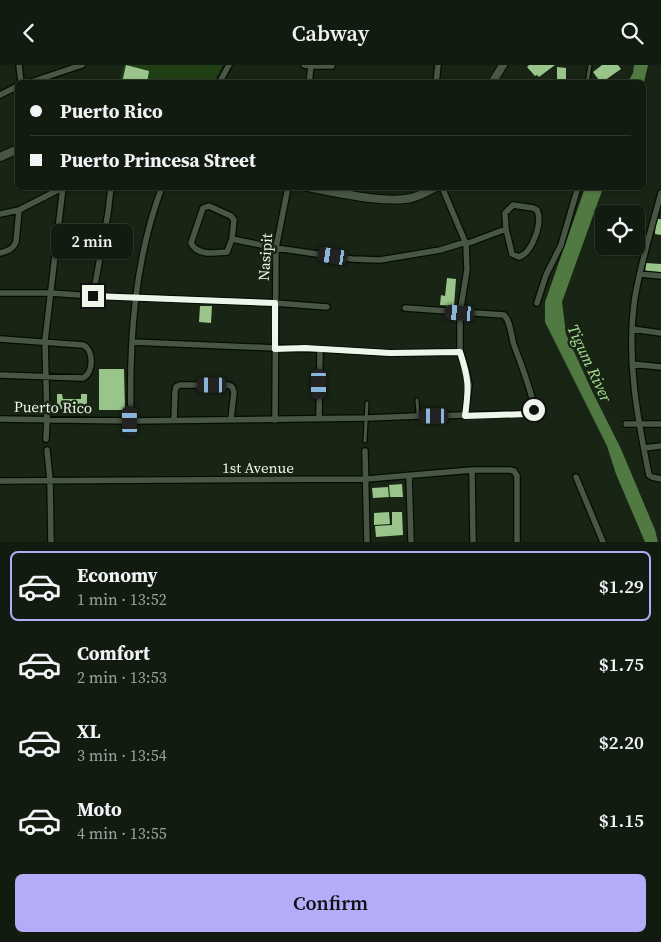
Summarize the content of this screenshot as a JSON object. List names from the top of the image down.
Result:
{
  "streets": {
    "street": ["Nasipit", "Puerto Rico", "1st Avenue"]
  },
  "crossings": [
    ["Nasipit", "Puerto Rico"]
  ],
  "water": ["Tigum River"],
  "page": {
    "header": "Cabway",
    "banner": ["Puerto Rico", "Puerto Princesa Street"],
    "bubble": "2 min",
    "list": [
      {
        "name": "Economy",
        "note": "1 min · 13:52",
        "value": "$1.29"
      },
      {
        "name": "Comfort",
        "note": "2 min · 13:53",
        "value": "$1.75"
      },
      {
        "name": "XL",
        "note": "3 min · 13:54",
        "value": "$2.20"
      },
      {
        "name": "Moto",
        "note": "4 min · 13:55",
        "value": "$1.15"
      }
    ],
    "buttons": "Confirm"
  }
}
